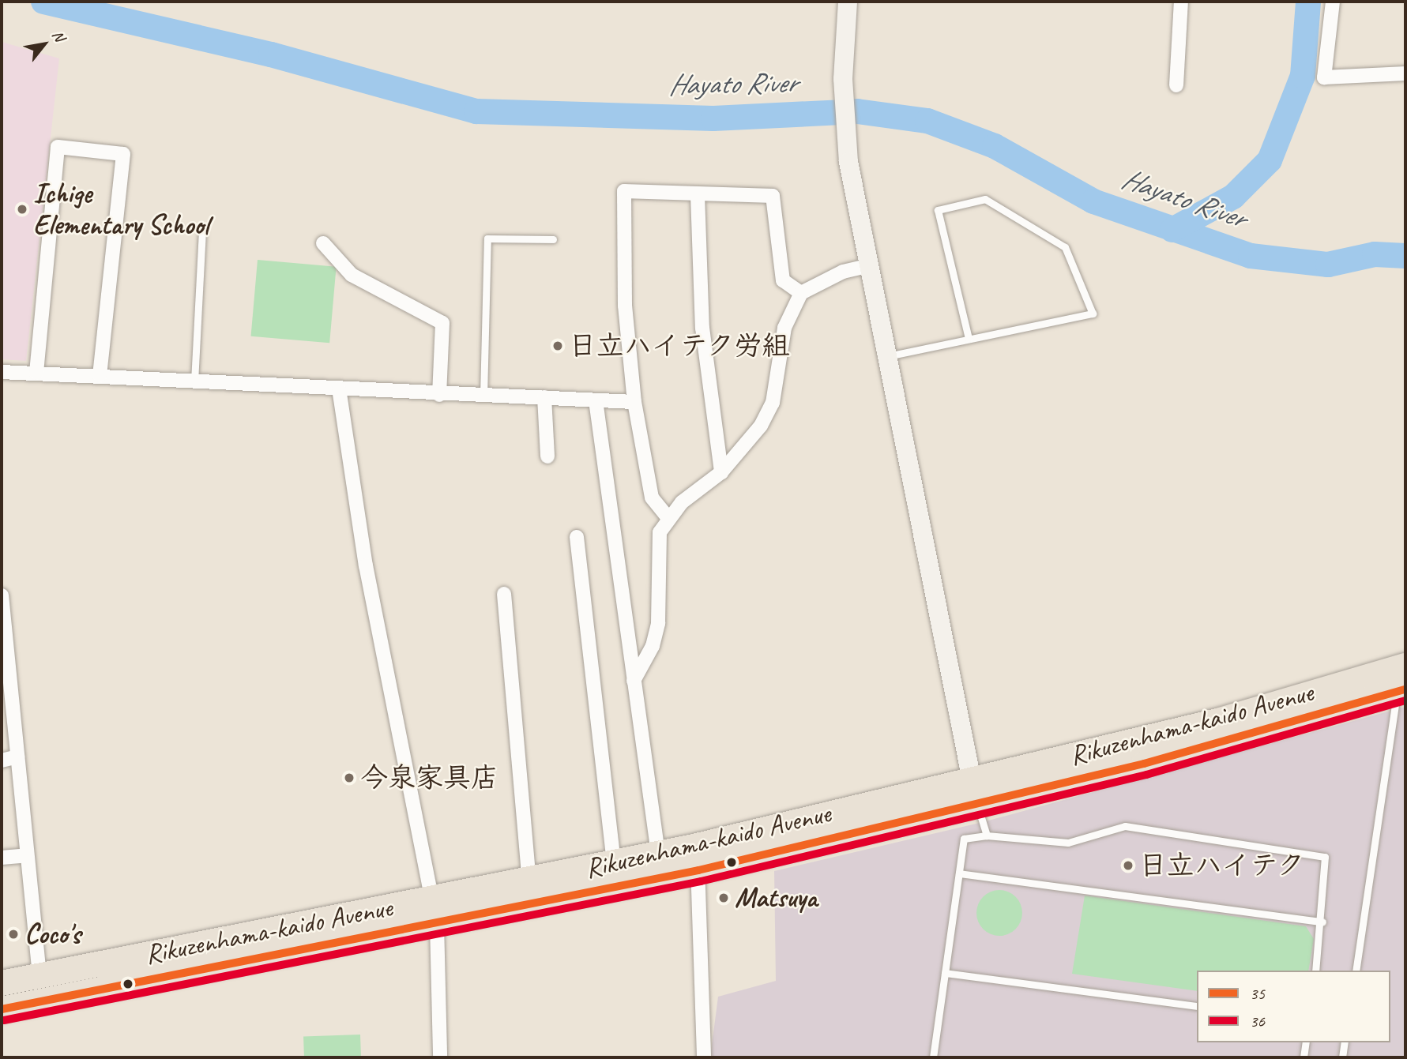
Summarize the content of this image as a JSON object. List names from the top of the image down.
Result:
{
  "streets": {
    "highway": ["Rikuzenhama-kaido Avenue"]
  },
  "water": ["Hayato River"],
  "places": [
    "Ichige Elementary School",
    "日立ハイテク労組",
    "今泉家具店",
    "日立ハイテク",
    "Matsuya",
    "Coco's"
  ],
  "lines": ["transit line 35", "transit line 36"],
  "legend": ["35", "36"],
  "north": "top right"
}
